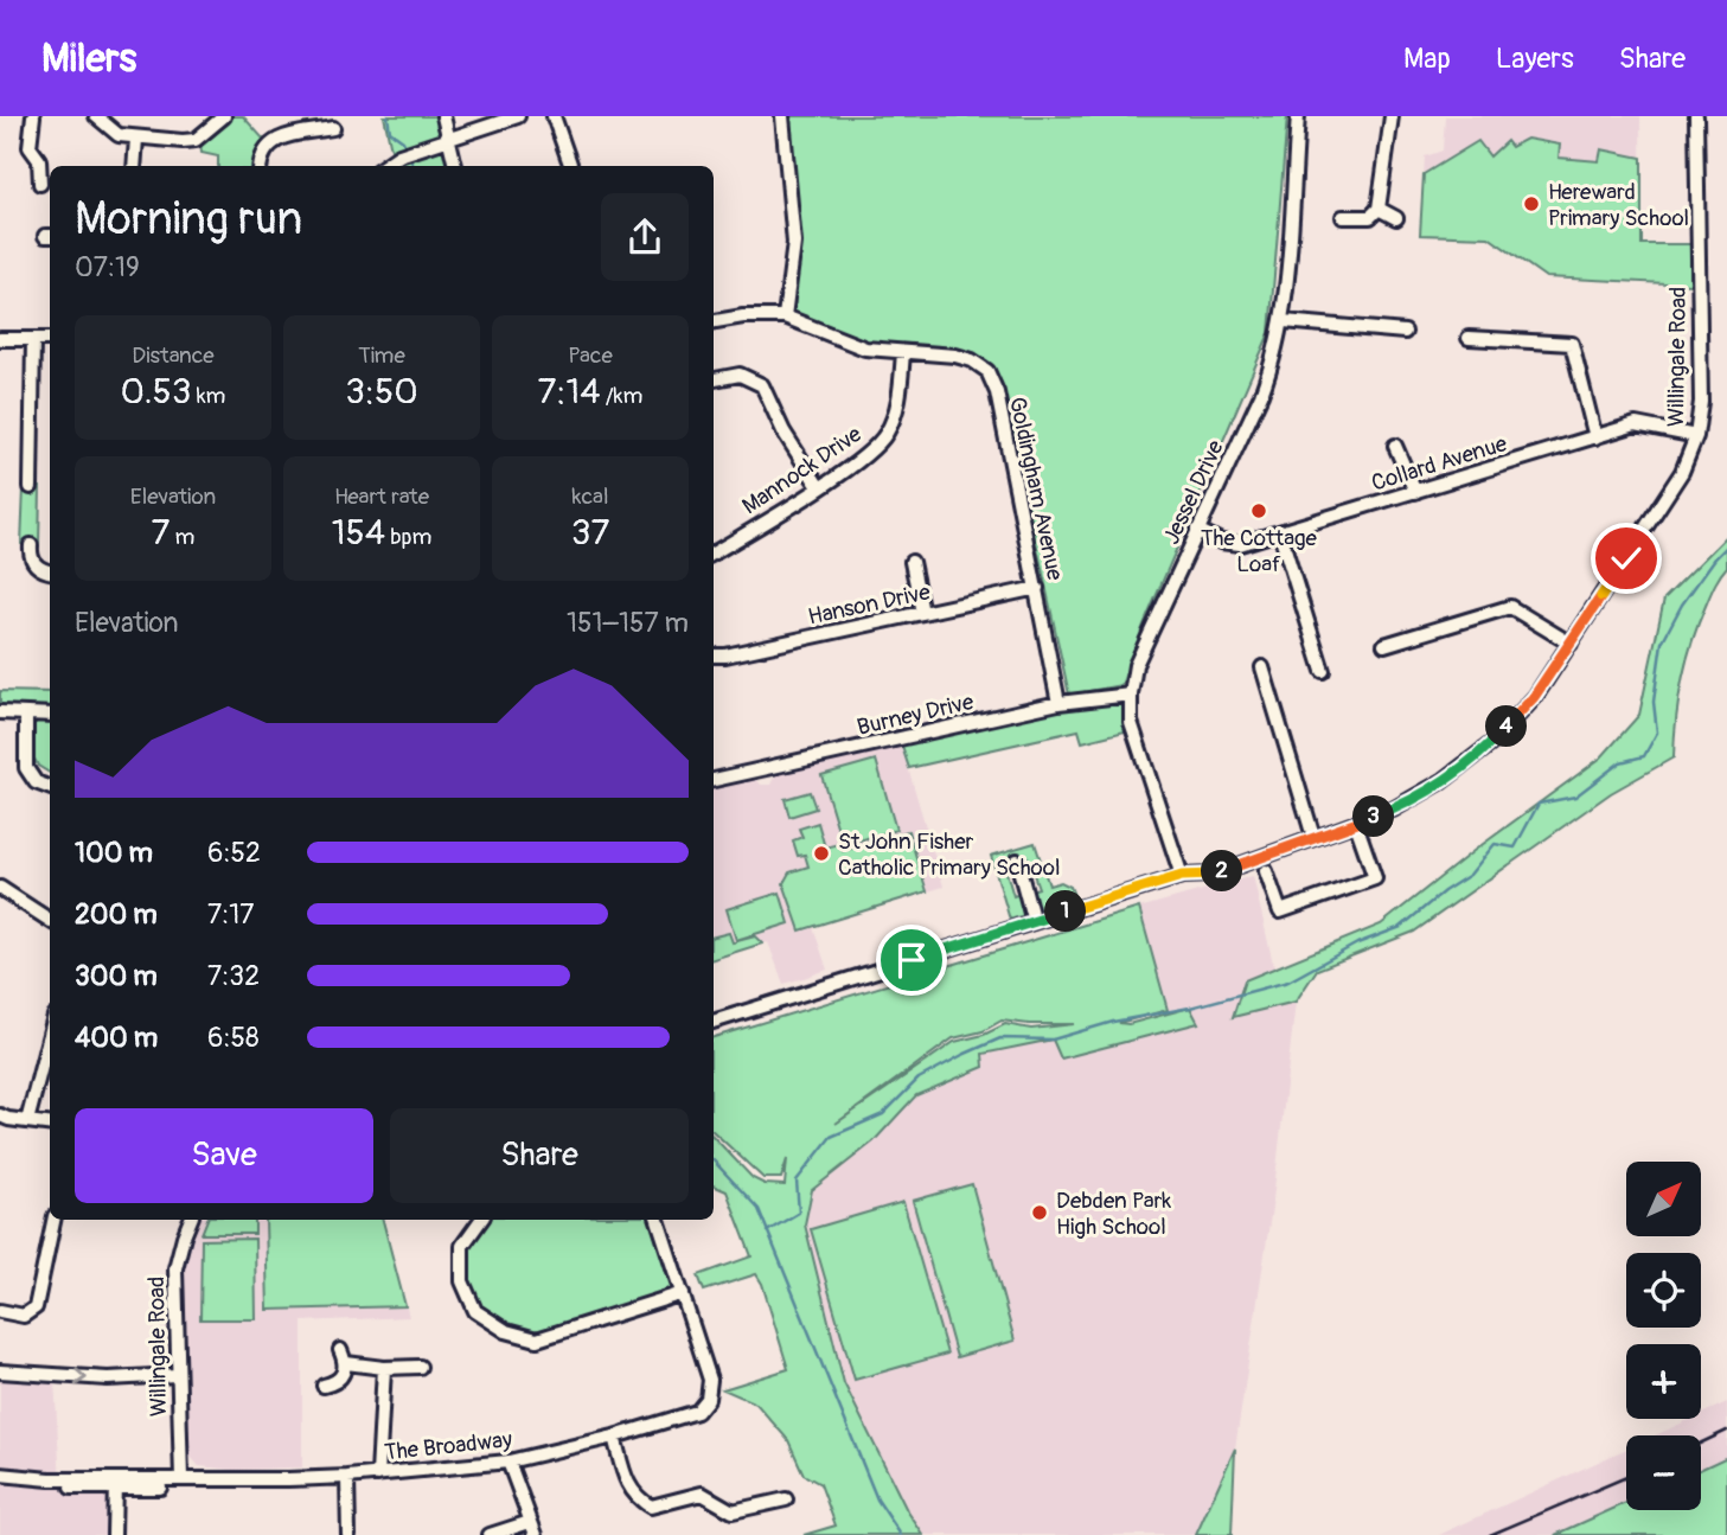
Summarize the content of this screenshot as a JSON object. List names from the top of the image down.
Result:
{
  "streets": {
    "street": [
      "Willingale Road",
      "Collard Avenue",
      "Mannock Drive",
      "Goldingham Avenue",
      "Jessel Drive",
      "Hanson Drive",
      "Burney Drive",
      "The Broadway"
    ]
  },
  "crossings": [
    ["Willingale Road", "Collard Avenue"],
    ["Willingale Road", "Jessel Drive"],
    ["Willingale Road", "The Broadway"],
    ["Collard Avenue", "Jessel Drive"],
    ["Mannock Drive", "Goldingham Avenue"],
    ["Goldingham Avenue", "Hanson Drive"],
    ["Goldingham Avenue", "Burney Drive"],
    ["Jessel Drive", "Burney Drive"]
  ],
  "places": [
    "Hereward Primary School",
    "The Cottage Loaf",
    "St John Fisher Catholic Primary School",
    "Debden Park High School"
  ],
  "north": "top right",
  "page": {
    "header": "Milers",
    "nav": ["Map", "Layers", "Share"],
    "heading": ["Morning run", "07:19"],
    "stats": [
      ["Distance", "0.53 km"],
      ["Time", "3:50"],
      ["Pace", "7:14 /km"],
      ["Elevation", "7 m"],
      ["Heart rate", "154 bpm"],
      ["kcal", "37"]
    ],
    "chart": ["Elevation", "151–157 m"],
    "pins": [
      "4",
      "3",
      "2",
      "1"
    ],
    "list": [
      {
        "name": "100 m",
        "note": "6:52"
      },
      {
        "name": "200 m",
        "note": "7:17"
      },
      {
        "name": "300 m",
        "note": "7:32"
      },
      {
        "name": "400 m",
        "note": "6:58"
      }
    ],
    "buttons": ["Save", "Share"],
    "map_buttons": ["+", "−"]
  }
}
